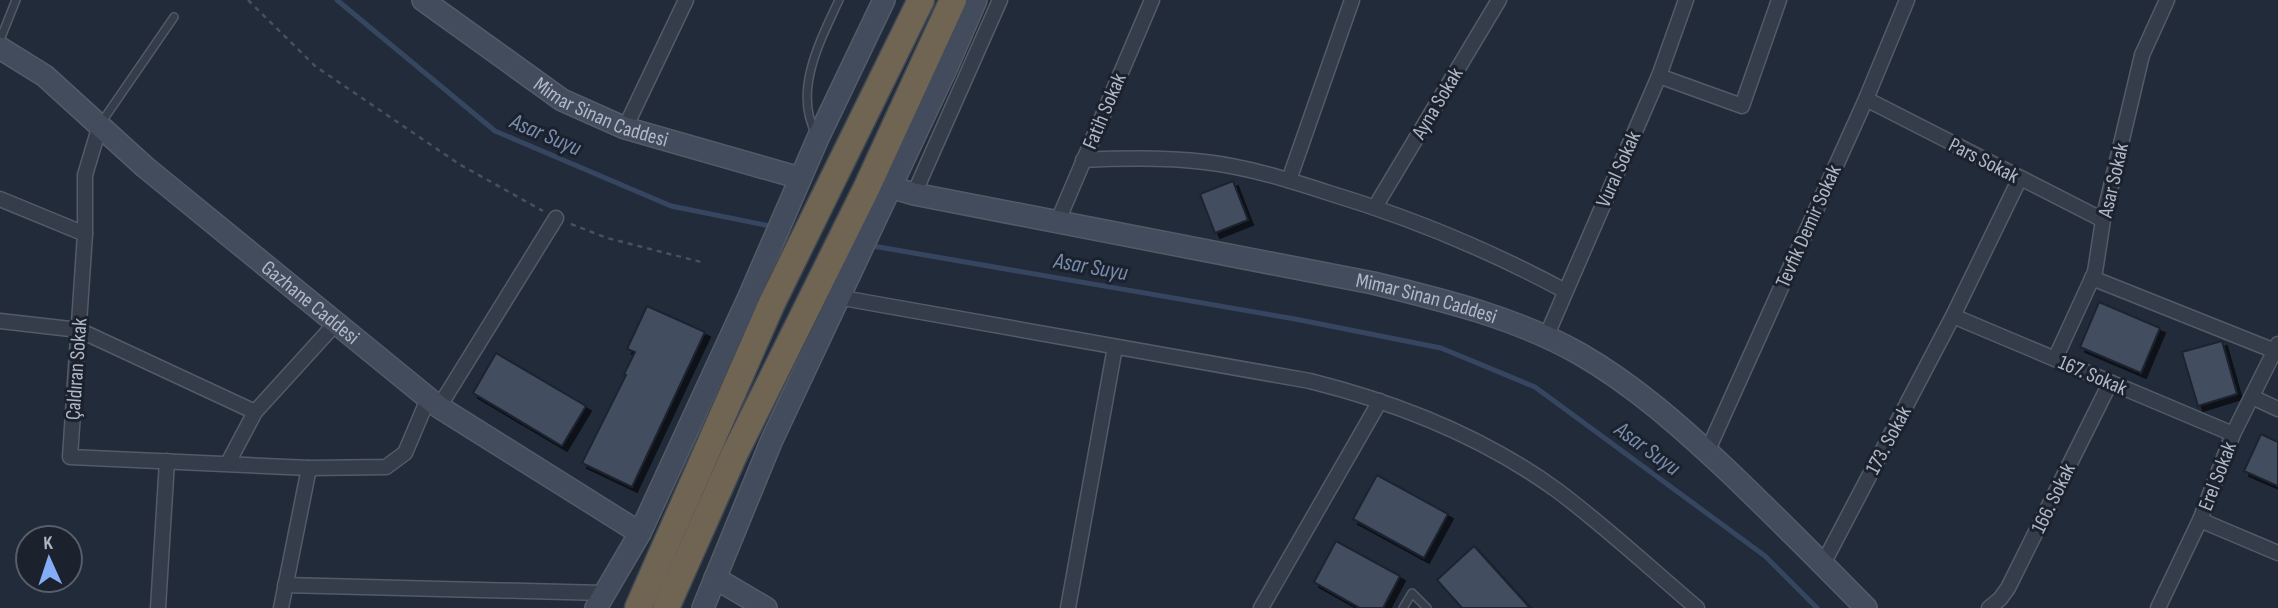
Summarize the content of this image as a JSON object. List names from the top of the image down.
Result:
{
  "streets": {
    "main road": ["Mimar Sinan Caddesi", "Gazhane Caddesi"],
    "street": [
      "Ayna Sokak",
      "Fatih Sokak",
      "Pars Sokak",
      "Vural Sokak",
      "Asar Sokak",
      "Tevfik Demir Sokak",
      "Çaldıran Sokak",
      "167. Sokak",
      "173. Sokak",
      "Erel Sokak",
      "166. Sokak"
    ]
  },
  "crossings": [
    ["Mimar Sinan Caddesi", "Fatih Sokak"],
    ["Mimar Sinan Caddesi", "Vural Sokak"],
    ["Mimar Sinan Caddesi", "Tevfik Demir Sokak"],
    ["Mimar Sinan Caddesi", "173. Sokak"],
    ["Pars Sokak", "Asar Sokak"],
    ["Pars Sokak", "Tevfik Demir Sokak"],
    ["Pars Sokak", "173. Sokak"],
    ["Asar Sokak", "167. Sokak"],
    ["Gazhane Caddesi", "Çaldıran Sokak"],
    ["167. Sokak", "173. Sokak"],
    ["167. Sokak", "Erel Sokak"],
    ["167. Sokak", "166. Sokak"]
  ],
  "water": ["Asar Suyu"],
  "north": "top"
}
